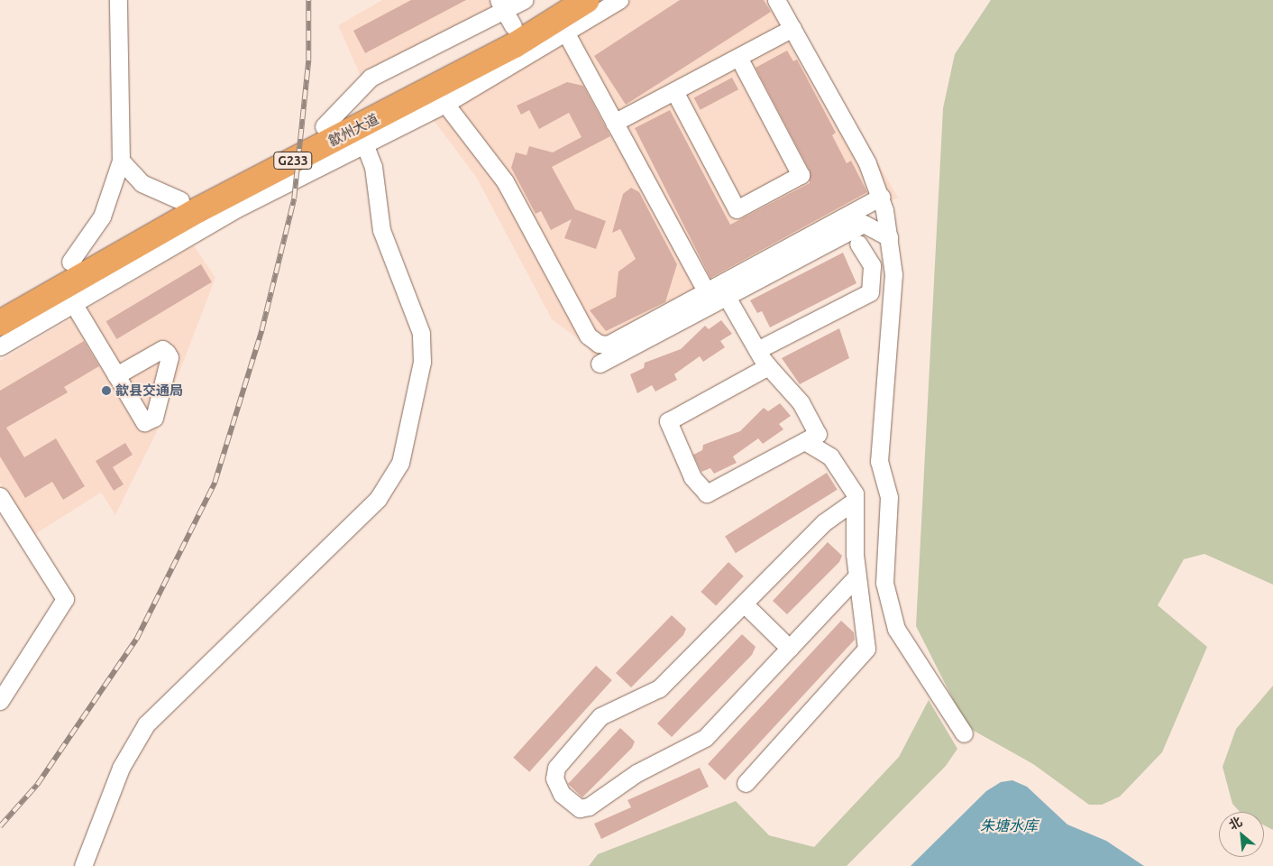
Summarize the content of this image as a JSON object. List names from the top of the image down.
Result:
{
  "streets": {
    "highway": ["歙州大道", "G233"]
  },
  "water": ["朱塘水库"],
  "places": ["歙县交通局"],
  "north": "top left"
}
